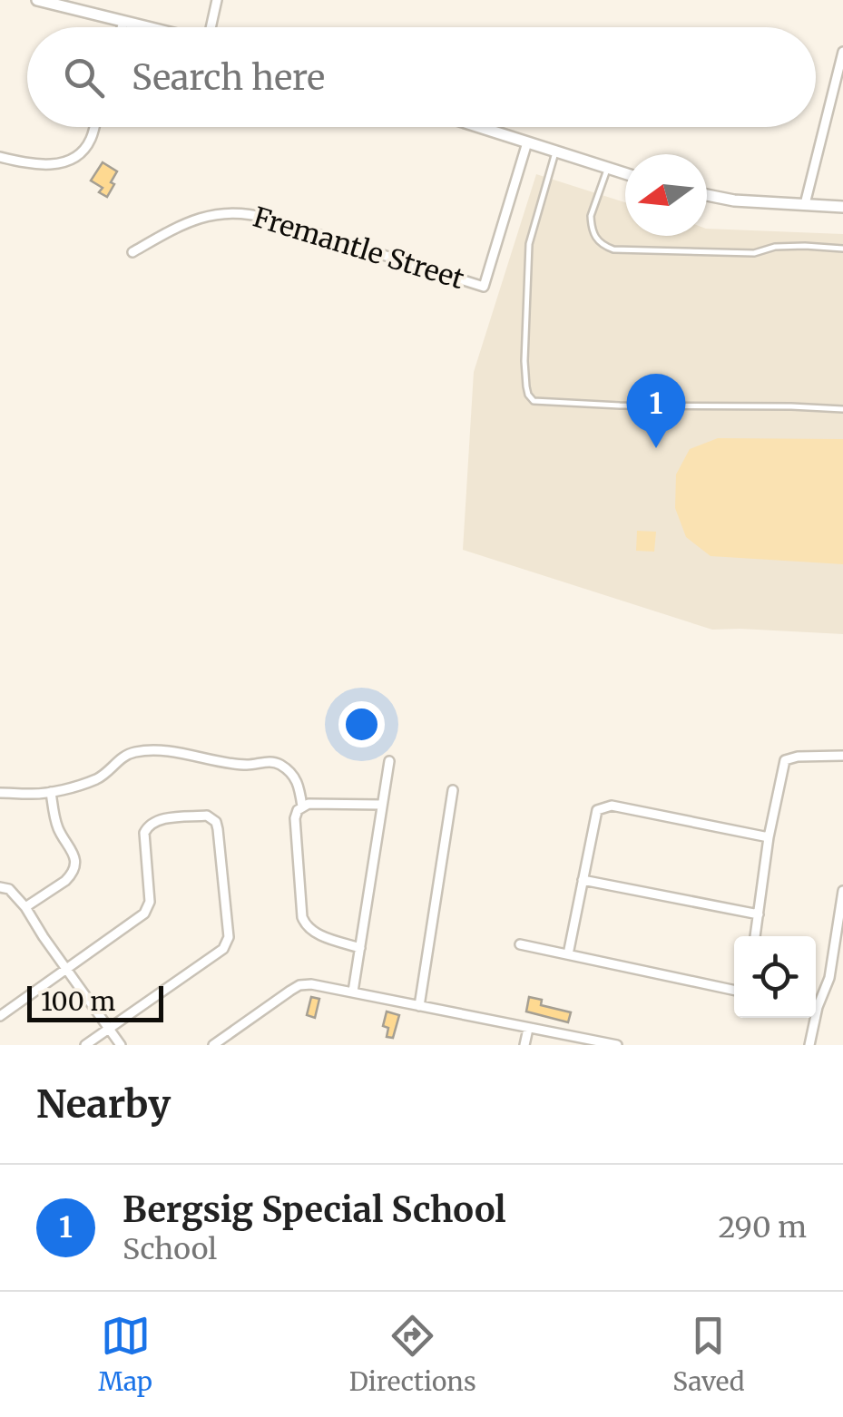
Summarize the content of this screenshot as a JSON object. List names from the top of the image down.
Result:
{
  "streets": {
    "street": ["Fremantle Street"]
  },
  "scale_bar": "100 m",
  "north": "left",
  "page": {
    "search": "Search here",
    "pins": "1",
    "scale": "100 m",
    "heading": "Nearby",
    "list": [
      {
        "mark": "1",
        "name": "Bergsig Special School",
        "note": "School",
        "value": "290 m"
      }
    ],
    "nav": ["Map", "Directions", "Saved"]
  }
}
